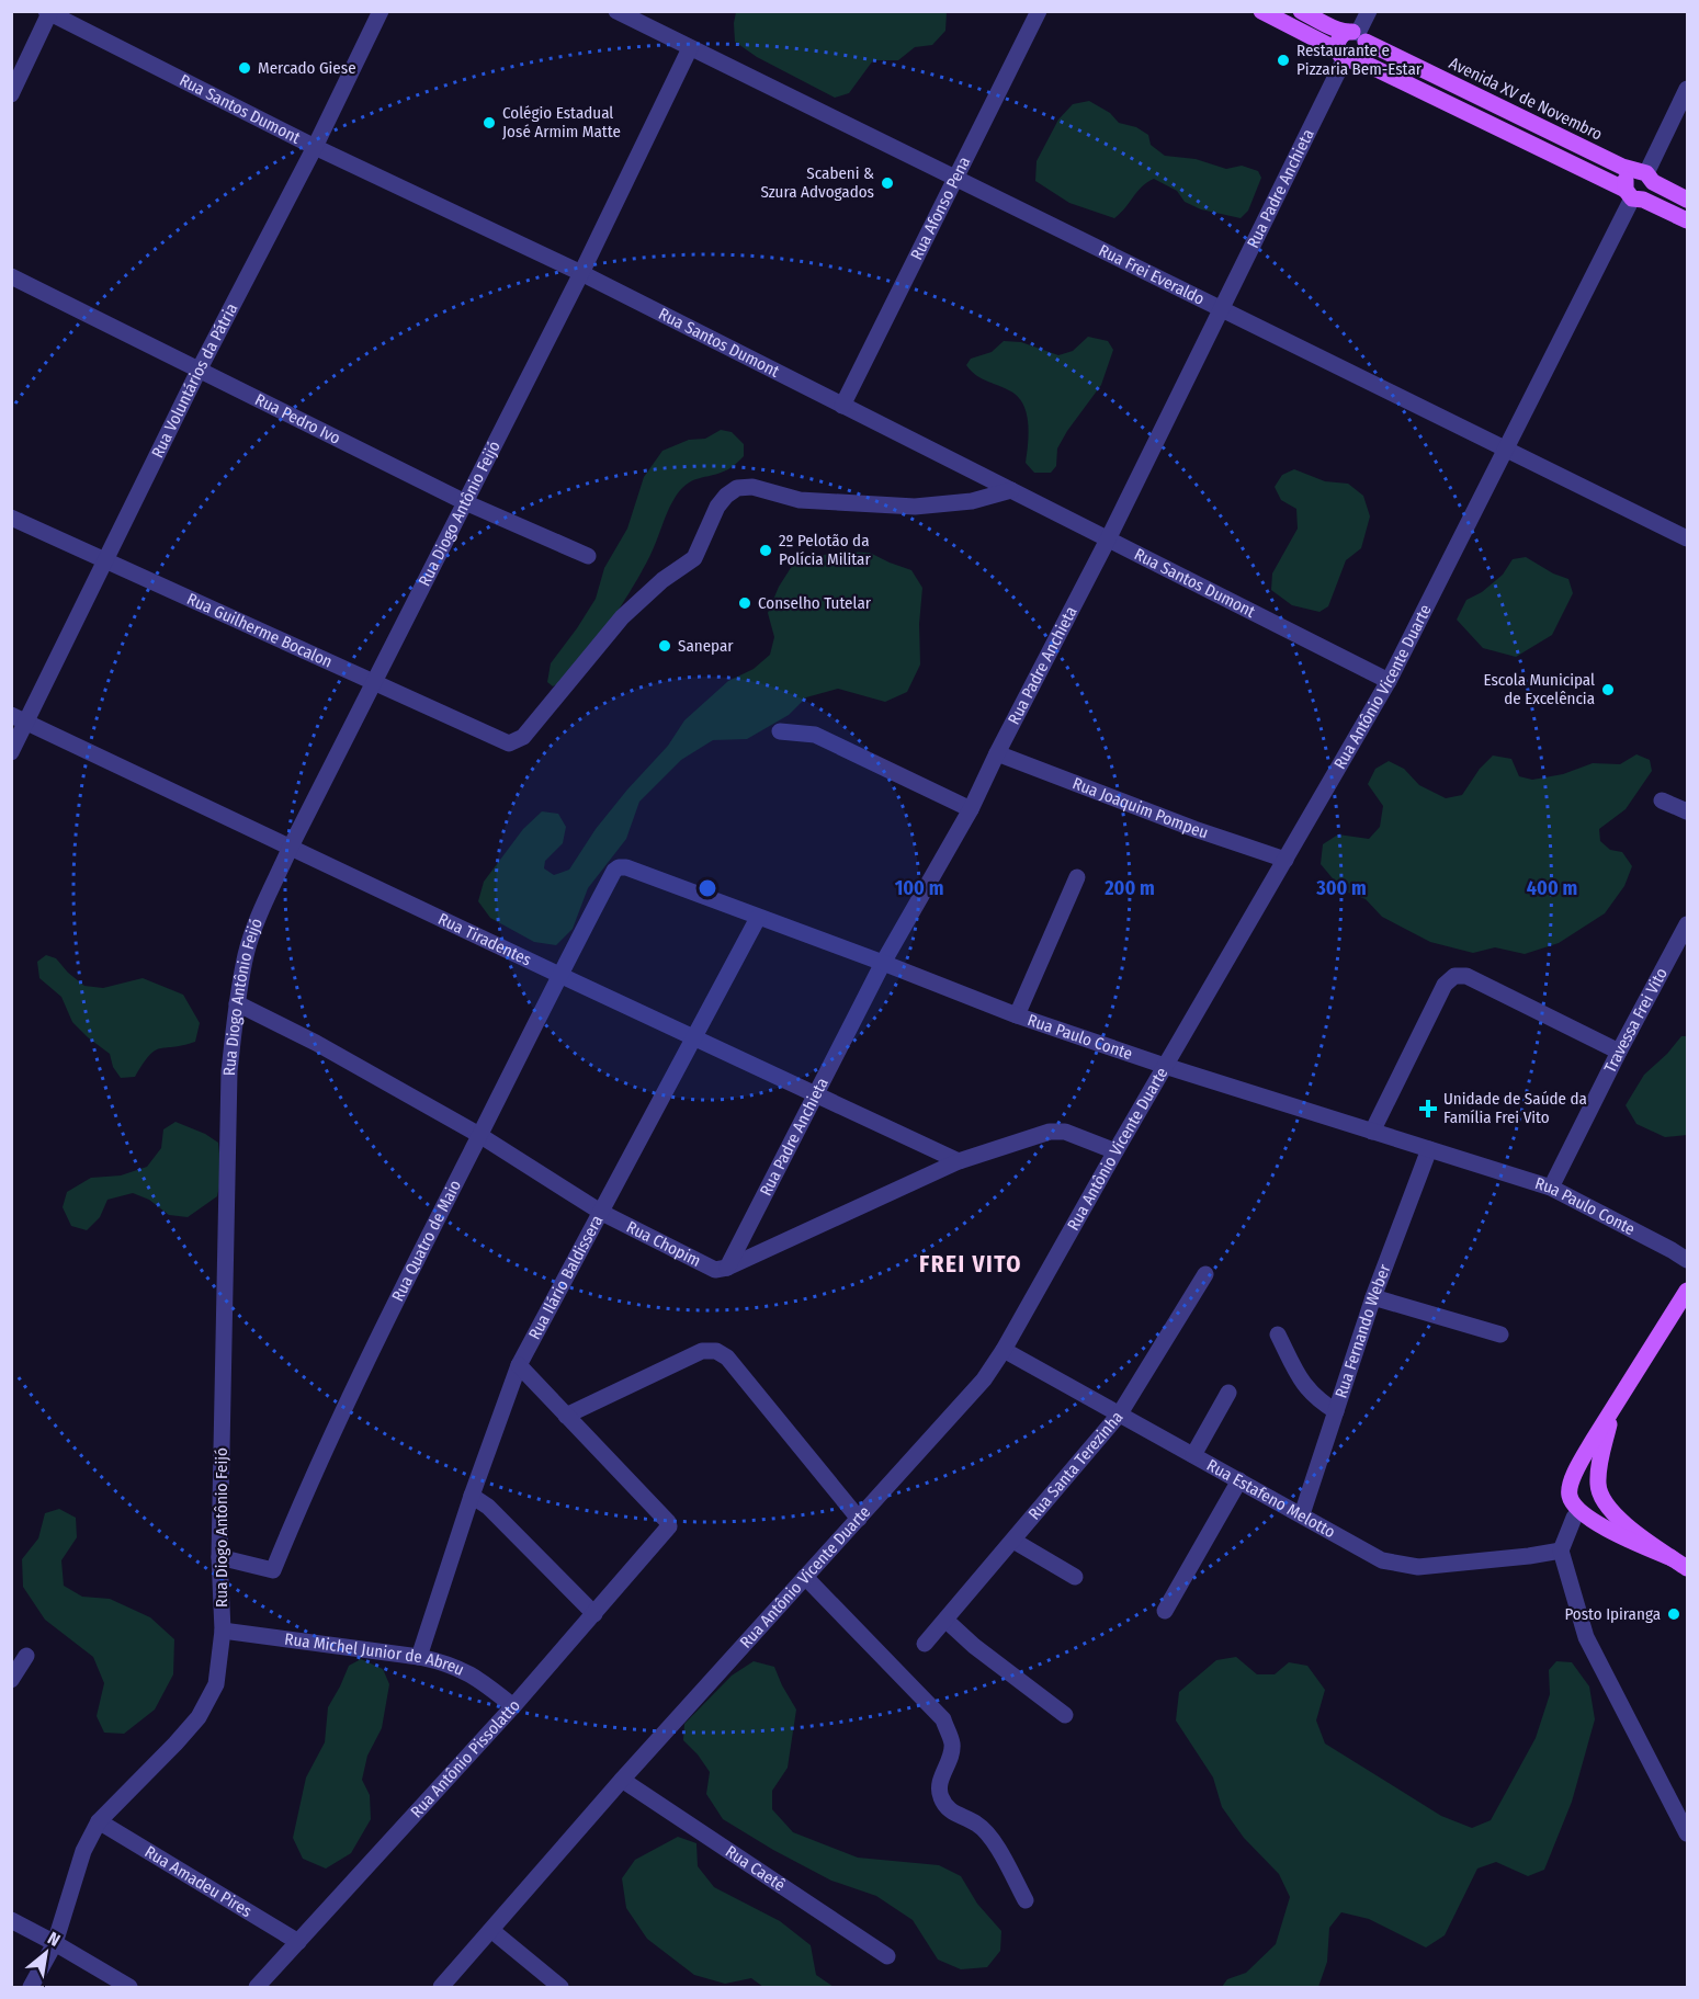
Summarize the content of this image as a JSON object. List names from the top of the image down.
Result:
{
  "streets": {
    "main road": ["Avenida XV de Novembro"],
    "street": [
      "Rua Santos Dumont",
      "Rua Padre Anchieta",
      "Rua Afonso Pena",
      "Rua Frei Everaldo",
      "Rua Voluntários da Pátria",
      "Rua Pedro Ivo",
      "Rua Diogo Antônio Feijó",
      "Rua Guilherme Bocalon",
      "Rua Antônio Vicente Duarte",
      "Rua Joaquim Pompeu",
      "Rua Tiradentes",
      "Travessa Frei Vito",
      "Rua Paulo Conte",
      "Rua Quatro de Maio",
      "Rua Chopim",
      "Rua Ilário Baldissera",
      "Rua Fernando Weber",
      "Rua Santa Terezinha",
      "Rua Estafeno Melotto",
      "Rua Michel Junior de Abreu",
      "Rua Antônio Pissolatto",
      "Rua Caetê",
      "Rua Amadeu Pires"
    ]
  },
  "crossings": [
    ["Rua Santos Dumont", "Rua Padre Anchieta"],
    ["Rua Santos Dumont", "Rua Afonso Pena"],
    ["Rua Santos Dumont", "Rua Voluntários da Pátria"],
    ["Rua Santos Dumont", "Rua Diogo Antônio Feijó"],
    ["Rua Santos Dumont", "Rua Guilherme Bocalon"],
    ["Rua Santos Dumont", "Rua Antônio Vicente Duarte"],
    ["Rua Padre Anchieta", "Rua Frei Everaldo"],
    ["Rua Padre Anchieta", "Rua Joaquim Pompeu"],
    ["Rua Padre Anchieta", "Rua Tiradentes"],
    ["Rua Padre Anchieta", "Rua Paulo Conte"],
    ["Rua Padre Anchieta", "Rua Chopim"],
    ["Rua Afonso Pena", "Rua Frei Everaldo"],
    ["Rua Frei Everaldo", "Rua Diogo Antônio Feijó"],
    ["Rua Frei Everaldo", "Rua Antônio Vicente Duarte"],
    ["Rua Voluntários da Pátria", "Rua Pedro Ivo"],
    ["Rua Voluntários da Pátria", "Rua Guilherme Bocalon"],
    ["Rua Voluntários da Pátria", "Rua Tiradentes"],
    ["Rua Pedro Ivo", "Rua Diogo Antônio Feijó"],
    ["Rua Diogo Antônio Feijó", "Rua Guilherme Bocalon"],
    ["Rua Diogo Antônio Feijó", "Rua Tiradentes"],
    ["Rua Diogo Antônio Feijó", "Rua Quatro de Maio"],
    ["Rua Diogo Antônio Feijó", "Rua Chopim"],
    ["Rua Diogo Antônio Feijó", "Rua Michel Junior de Abreu"],
    ["Rua Diogo Antônio Feijó", "Rua Amadeu Pires"],
    ["Rua Antônio Vicente Duarte", "Rua Joaquim Pompeu"],
    ["Rua Antônio Vicente Duarte", "Rua Paulo Conte"],
    ["Rua Antônio Vicente Duarte", "Rua Estafeno Melotto"],
    ["Rua Antônio Vicente Duarte", "Rua Caetê"],
    ["Rua Tiradentes", "Rua Quatro de Maio"],
    ["Rua Tiradentes", "Rua Ilário Baldissera"],
    ["Travessa Frei Vito", "Rua Paulo Conte"],
    ["Rua Paulo Conte", "Rua Quatro de Maio"],
    ["Rua Paulo Conte", "Rua Ilário Baldissera"],
    ["Rua Paulo Conte", "Rua Fernando Weber"],
    ["Rua Quatro de Maio", "Rua Chopim"],
    ["Rua Chopim", "Rua Ilário Baldissera"],
    ["Rua Ilário Baldissera", "Rua Michel Junior de Abreu"],
    ["Rua Fernando Weber", "Rua Estafeno Melotto"],
    ["Rua Santa Terezinha", "Rua Estafeno Melotto"],
    ["Rua Michel Junior de Abreu", "Rua Antônio Pissolatto"],
    ["Rua Antônio Pissolatto", "Rua Amadeu Pires"]
  ],
  "districts": ["FREI VITO"],
  "places": {
    "other": [
      "Restaurante e Pizzaria Bem-Estar",
      "Mercado Giese",
      "Colégio Estadual José Armim Matte",
      "Scabeni & Szura Advogados",
      "2º Pelotão da Polícia Militar",
      "Conselho Tutelar",
      "Sanepar",
      "Escola Municipal de Excelência",
      "Posto Ipiranga"
    ],
    "health": ["Unidade de Saúde da Família Frei Vito"]
  },
  "north": "top right",
  "rings": [
    "100 m",
    "200 m",
    "300 m",
    "400 m"
  ]
}
